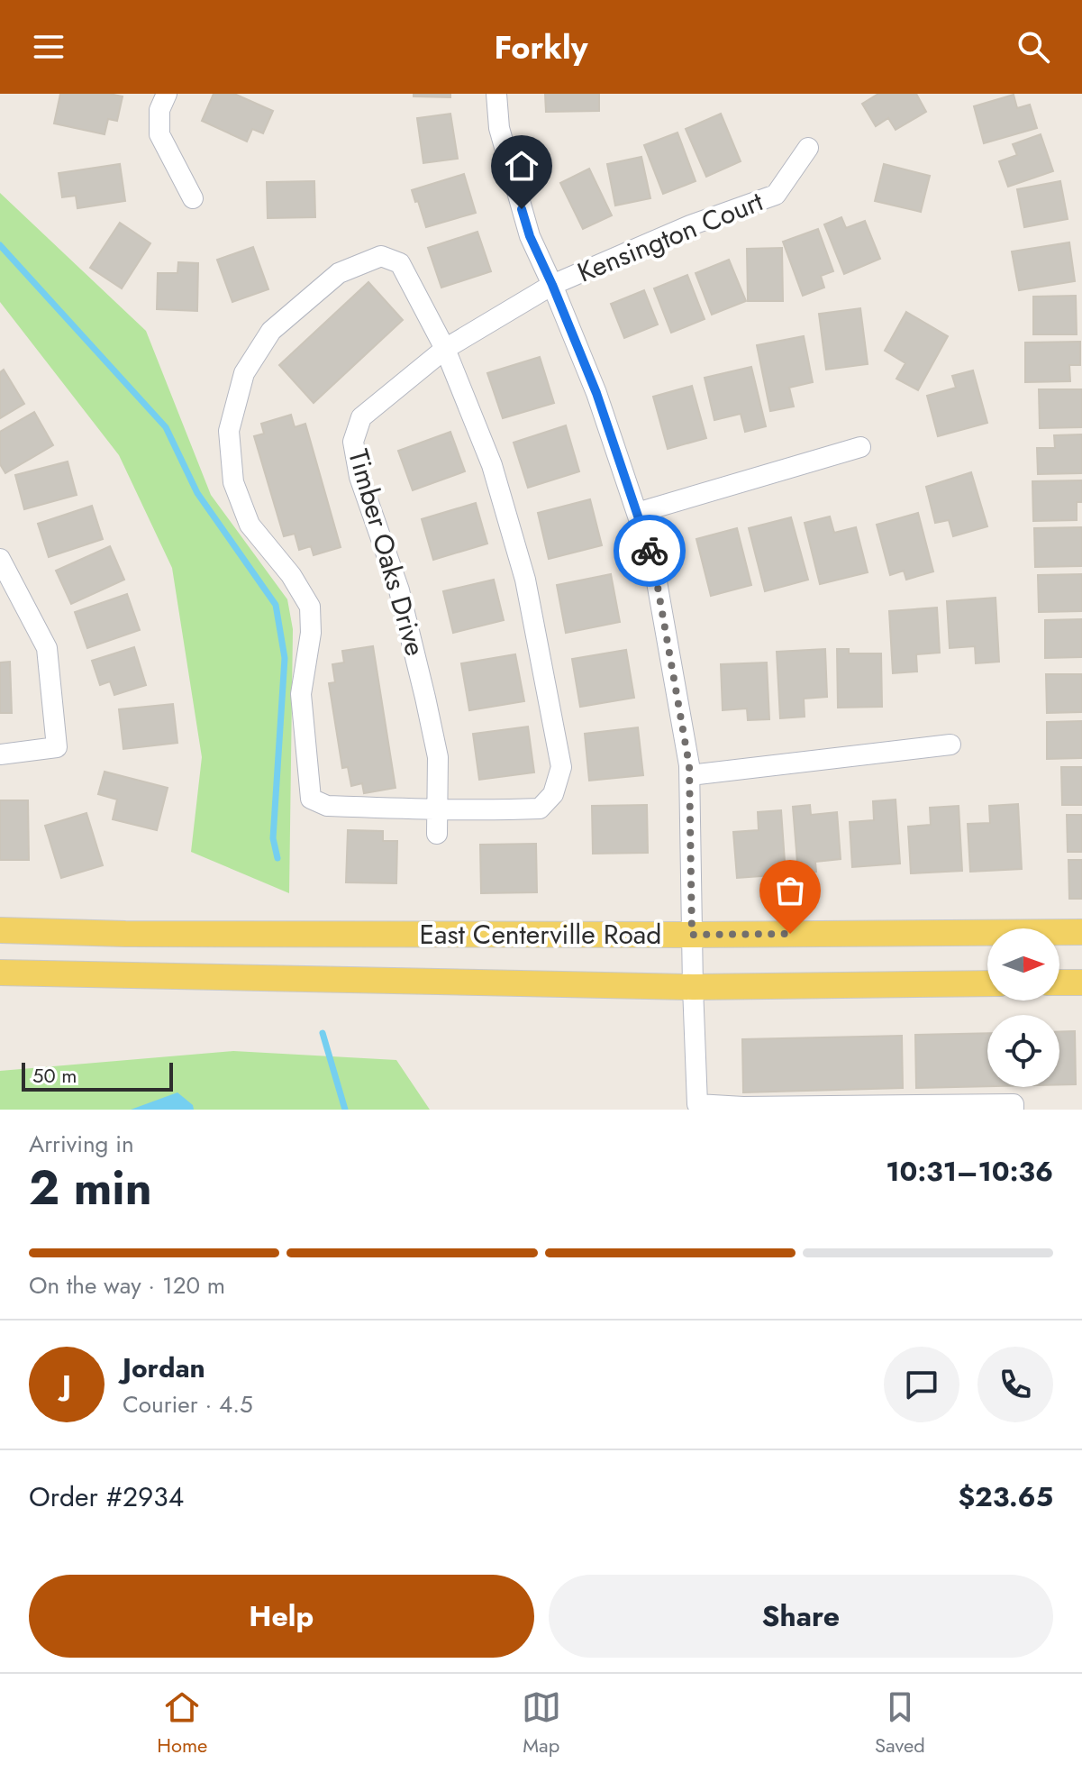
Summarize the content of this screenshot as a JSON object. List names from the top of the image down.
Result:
{
  "streets": {
    "main road": ["East Centerville Road"],
    "street": ["Kensington Court", "Timber Oaks Drive"]
  },
  "crossings": [
    ["Kensington Court", "Timber Oaks Drive"]
  ],
  "scale_bar": "50 m",
  "north": "right",
  "page": {
    "header": "Forkly",
    "scale": "50 m",
    "heading": ["2 min", "Arriving in", "10:31–10:36"],
    "panel": [
      "Jordan",
      "Courier · 4.5",
      "Order #2934",
      "$23.65"
    ],
    "bar": "On the way · 120 m",
    "round": "J",
    "buttons": ["Help", "Share"],
    "tabs": ["Home", "Map", "Saved"]
  }
}
